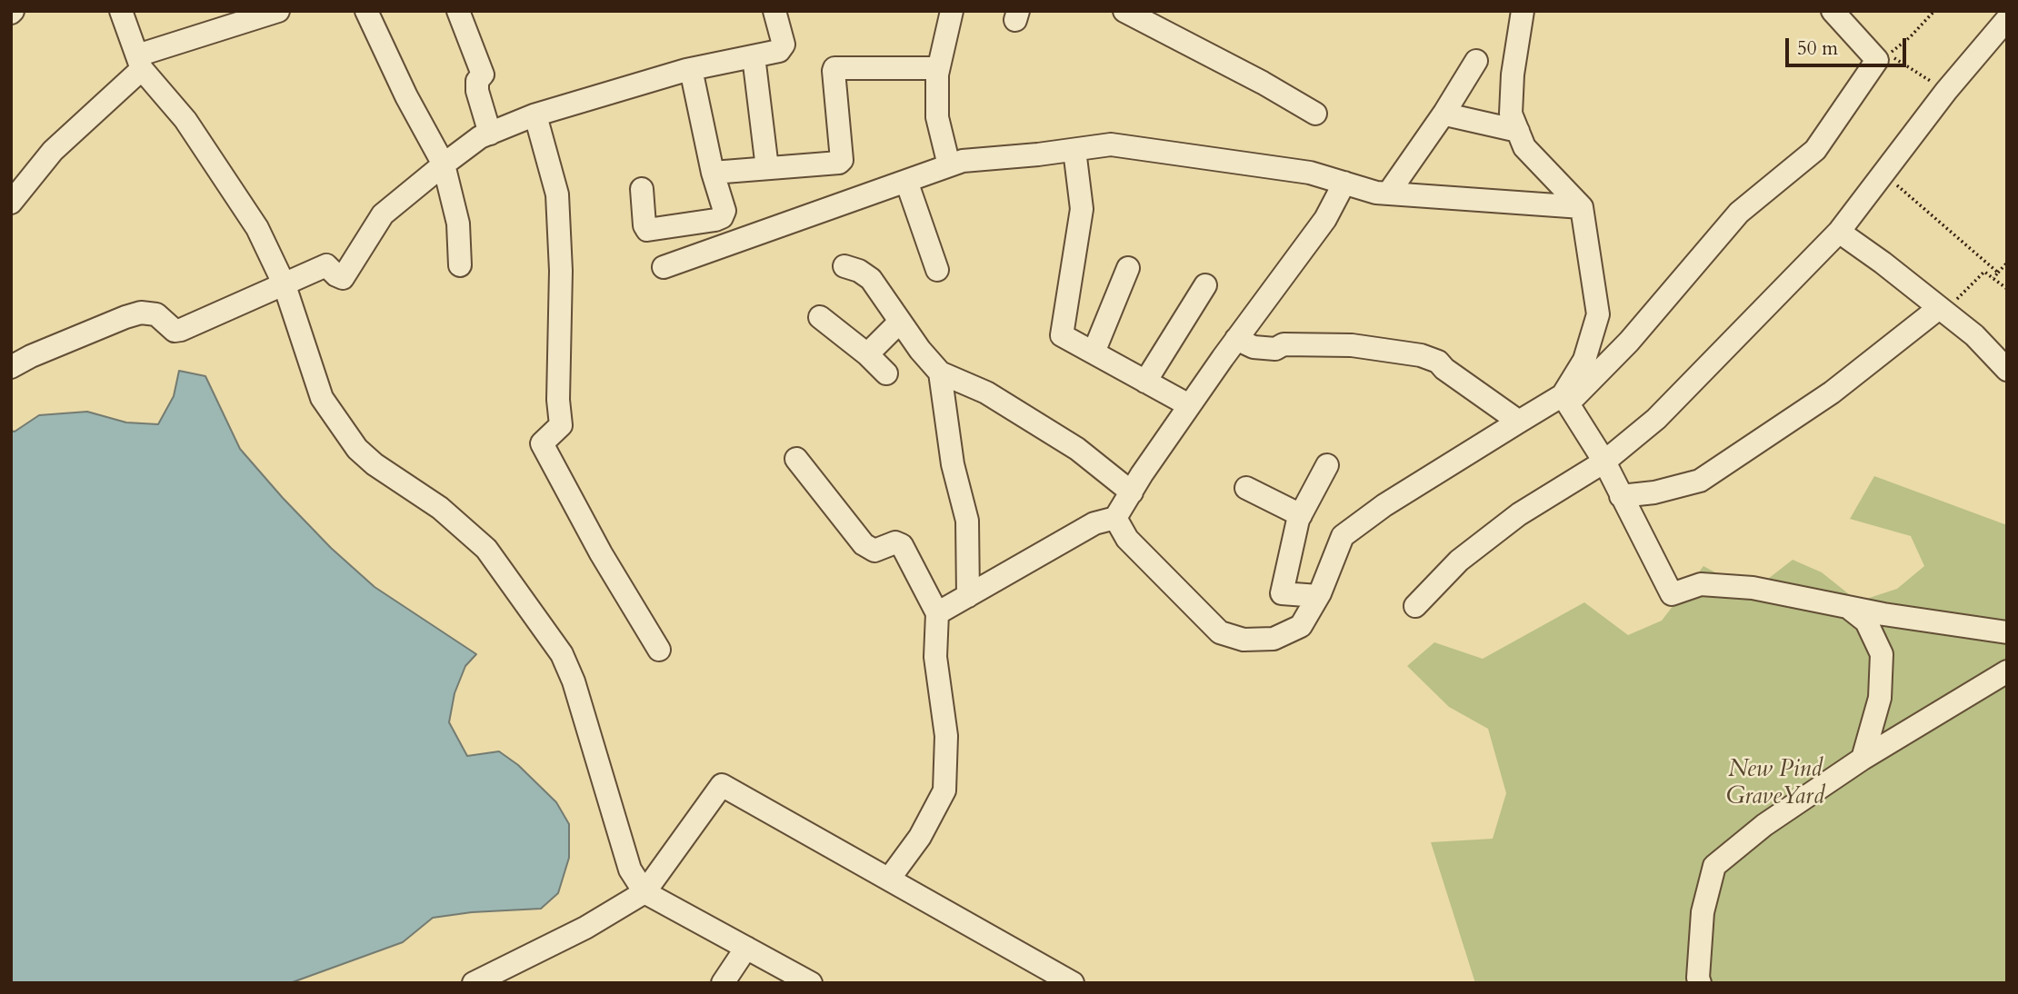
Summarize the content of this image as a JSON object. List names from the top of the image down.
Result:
{
  "parks": ["New Pind GraveYard"],
  "scale_bar": "50 m"
}
